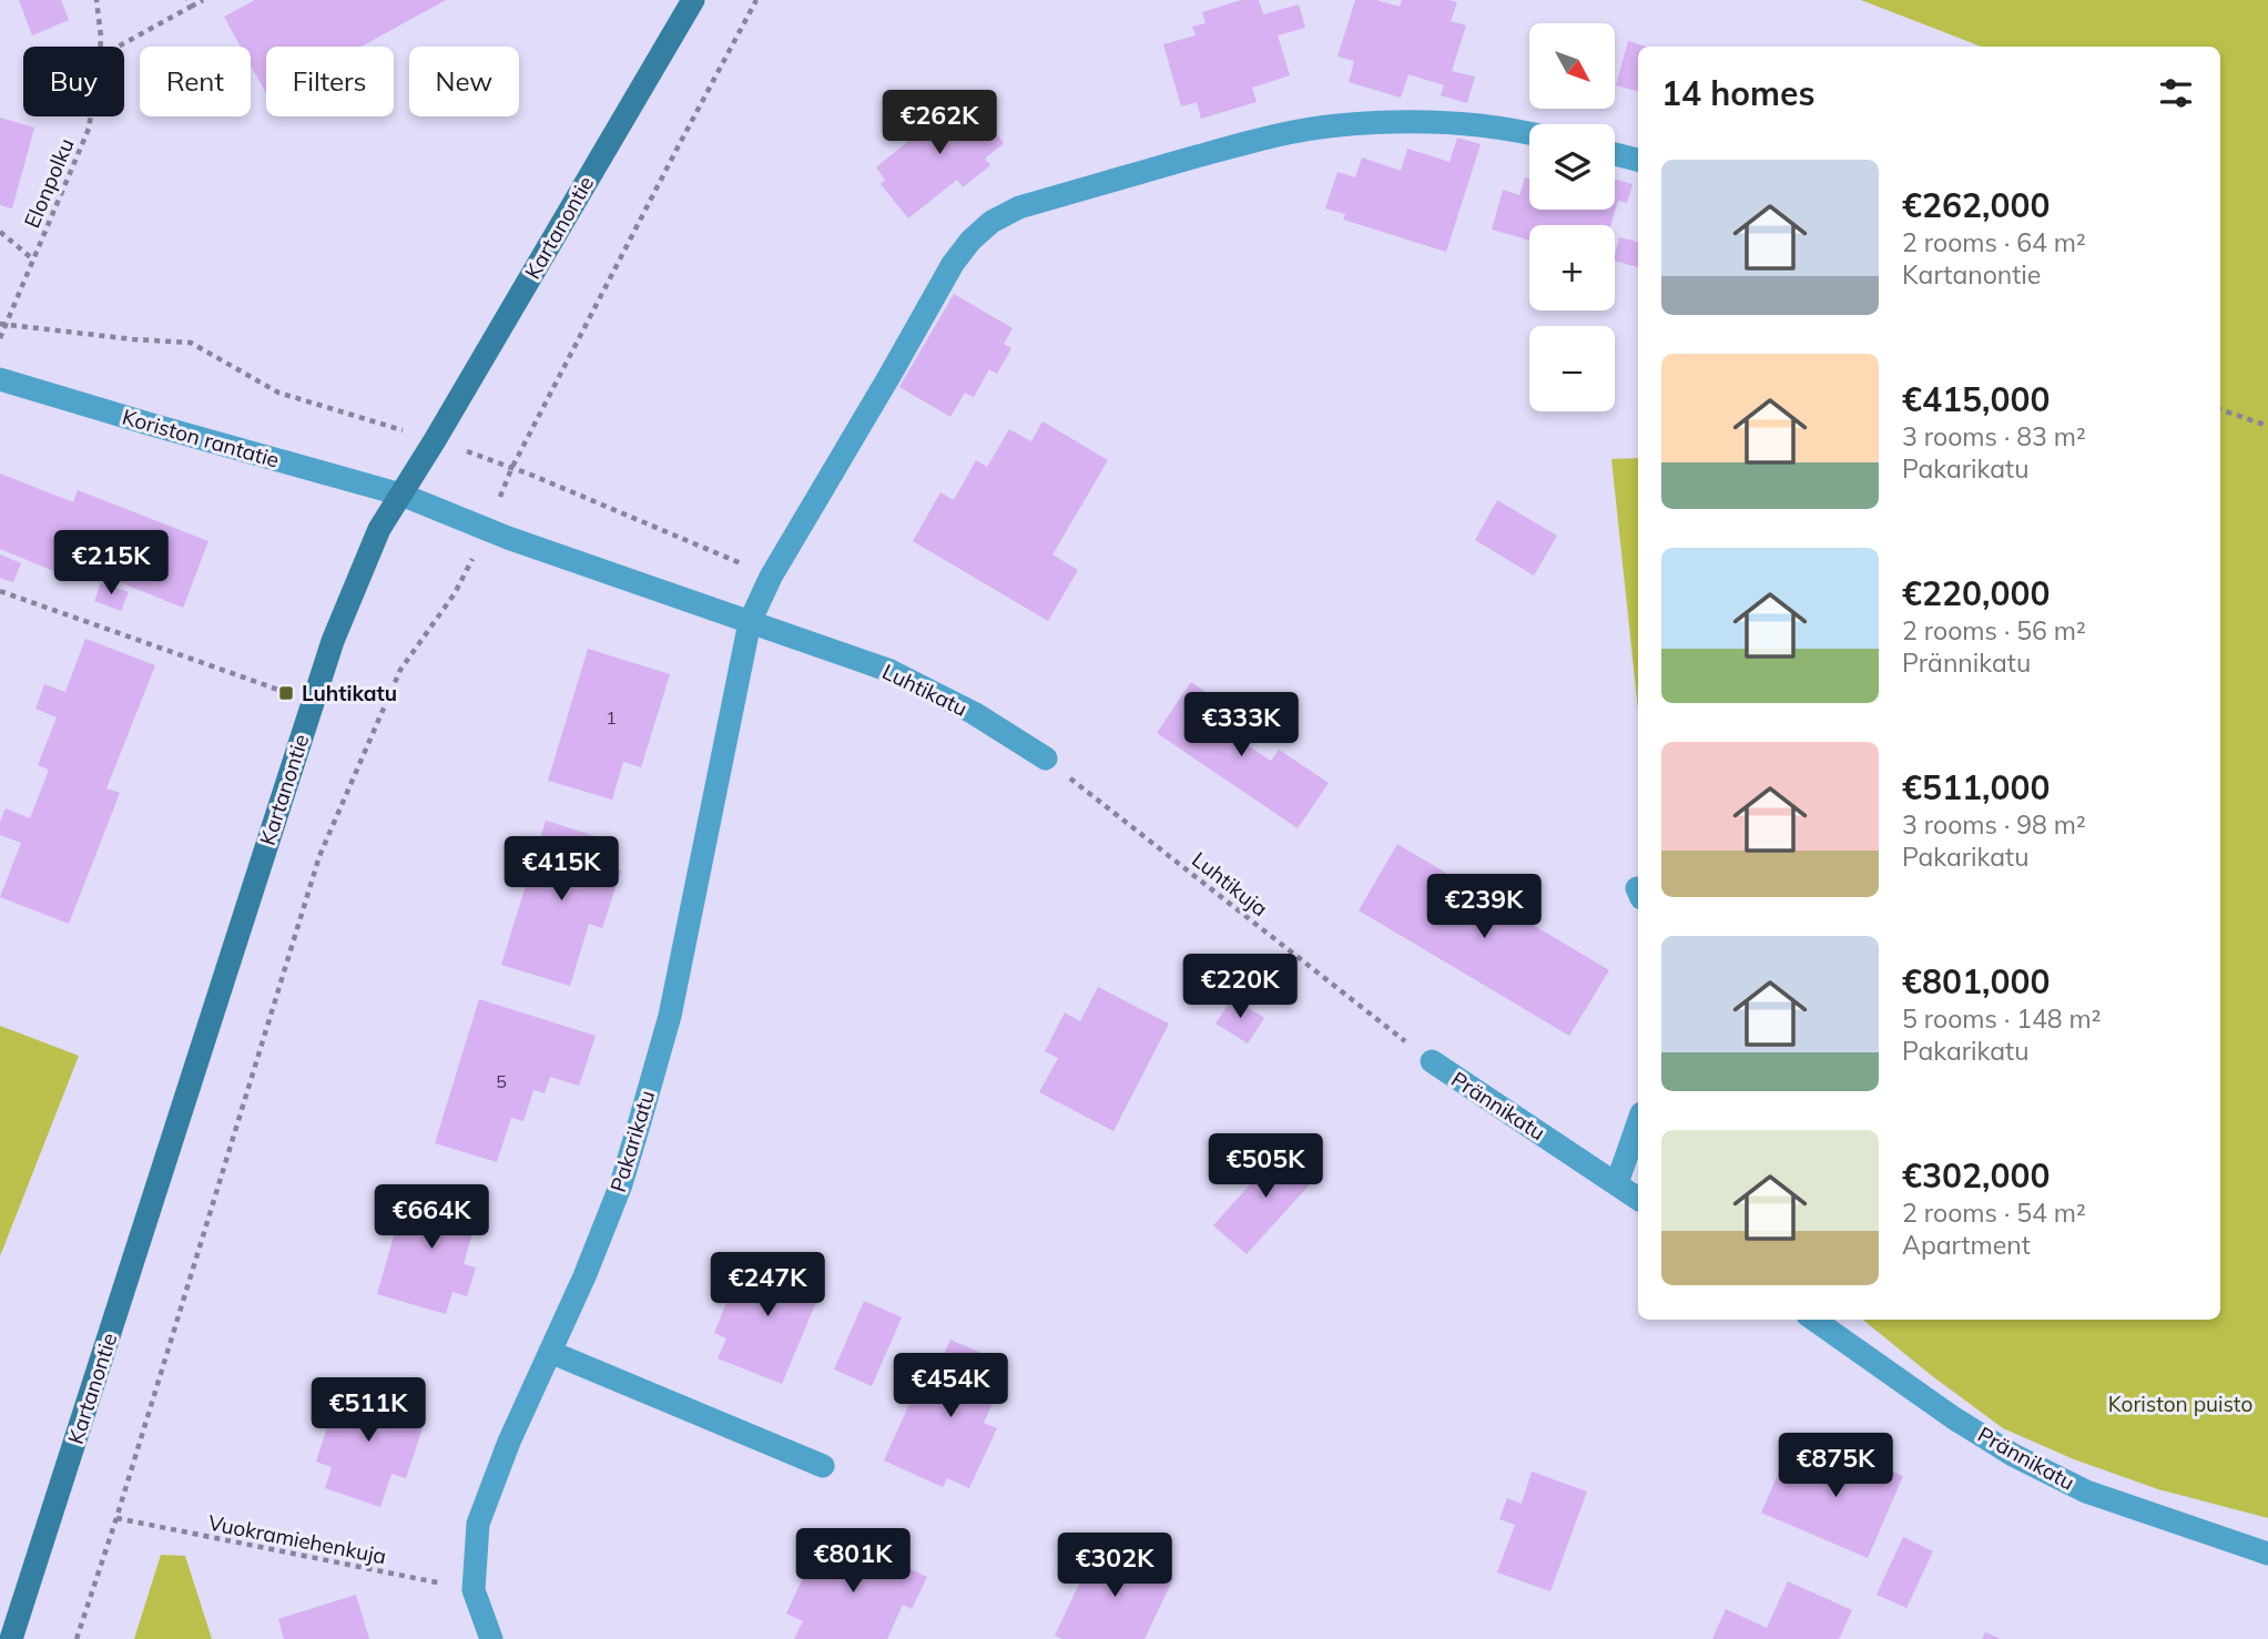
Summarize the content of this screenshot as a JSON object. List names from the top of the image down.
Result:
{
  "streets": {
    "street": [
      "Kartanontie",
      "Koriston rantatie",
      "Luhtikatu",
      "Prännikatu",
      "Pakarikatu"
    ],
    "path": ["Elonpolku", "Luhtikuja", "Vuokramiehenkuja"]
  },
  "crossings": [
    ["Kartanontie", "Koriston rantatie"],
    ["Kartanontie", "Luhtikatu"],
    ["Koriston rantatie", "Luhtikatu"],
    ["Luhtikatu", "Luhtikuja"],
    ["Luhtikatu", "Pakarikatu"],
    ["Luhtikuja", "Prännikatu"],
    ["Pakarikatu", "Vuokramiehenkuja"]
  ],
  "parks": ["Koriston puisto"],
  "places": {
    "transit": ["Luhtikatu"]
  },
  "house_numbers": ["1", "5"],
  "north": "bottom right",
  "page": {
    "map_buttons": ["+", "−"],
    "chip": [
      "Buy",
      "Rent",
      "Filters",
      "New"
    ],
    "heading": "14 homes",
    "price": [
      "€262K",
      "€215K",
      "€333K",
      "€415K",
      "€239K",
      "€220K",
      "€505K",
      "€664K",
      "€247K",
      "€454K",
      "€511K",
      "€875K",
      "€801K",
      "€302K"
    ],
    "list": [
      {
        "name": "€262,000",
        "note": "2 rooms · 64 m² · Kartanontie"
      },
      {
        "name": "€415,000",
        "note": "3 rooms · 83 m² · Pakarikatu"
      },
      {
        "name": "€220,000",
        "note": "2 rooms · 56 m² · Prännikatu"
      },
      {
        "name": "€511,000",
        "note": "3 rooms · 98 m² · Pakarikatu"
      },
      {
        "name": "€801,000",
        "note": "5 rooms · 148 m² · Pakarikatu"
      },
      {
        "name": "€302,000",
        "note": "2 rooms · 54 m² · Apartment"
      }
    ]
  }
}
